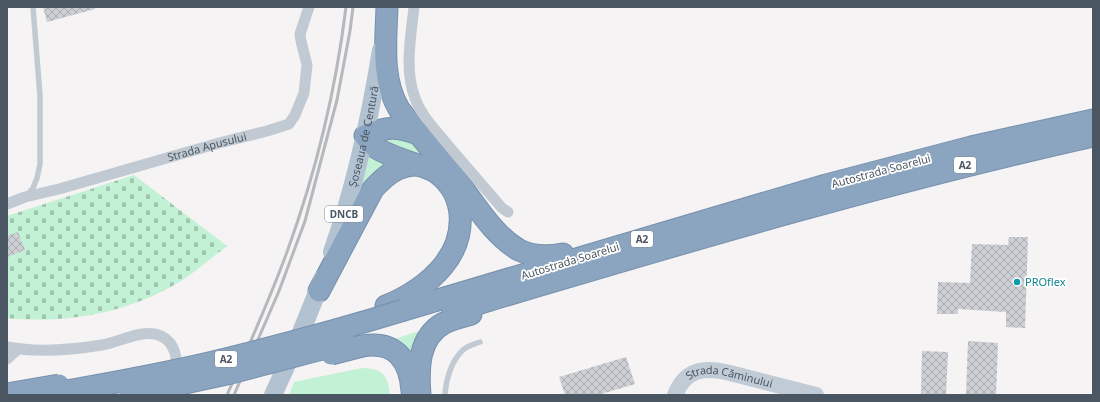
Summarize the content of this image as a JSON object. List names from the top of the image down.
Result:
{
  "streets": {
    "highway": ["A2", "Autostrada Soarelui"],
    "main road": ["Șoseaua de Centură", "DNCB"],
    "street": ["Strada Apusului", "Strada Căminului"]
  },
  "places": ["PROflex"]
}
